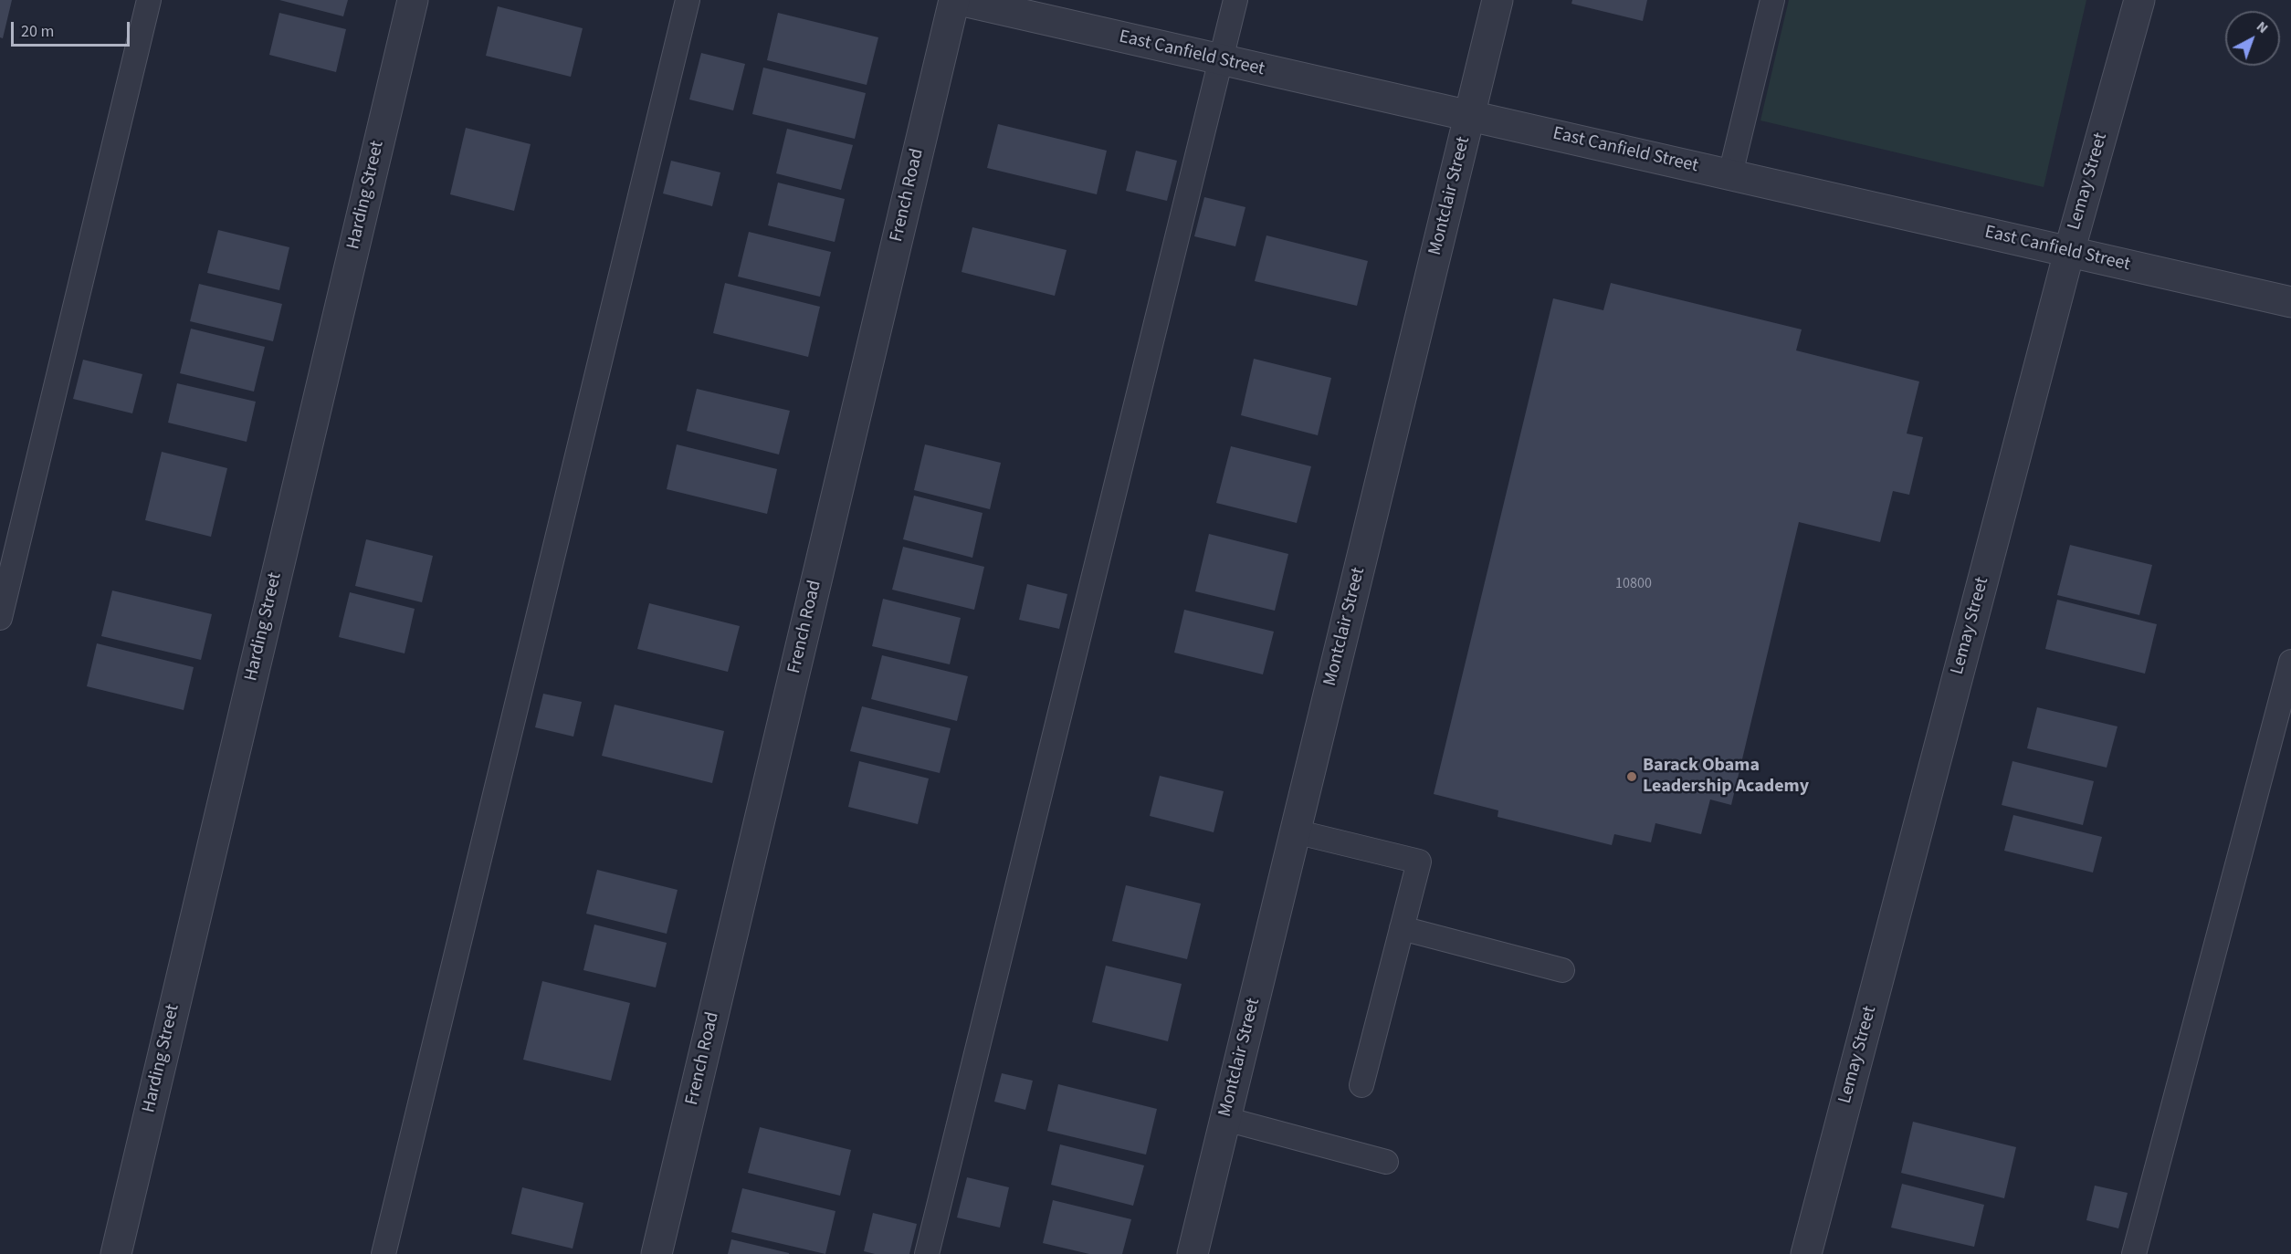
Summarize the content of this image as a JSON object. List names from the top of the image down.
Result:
{
  "streets": {
    "street": [
      "East Canfield Street",
      "Lemay Street",
      "Harding Street",
      "French Road",
      "Montclair Street"
    ]
  },
  "crossings": [
    ["East Canfield Street", "Lemay Street"],
    ["East Canfield Street", "Montclair Street"]
  ],
  "places": ["Barack Obama Leadership Academy"],
  "house_numbers": ["10800"],
  "scale_bar": "20 m",
  "north": "top right"
}
